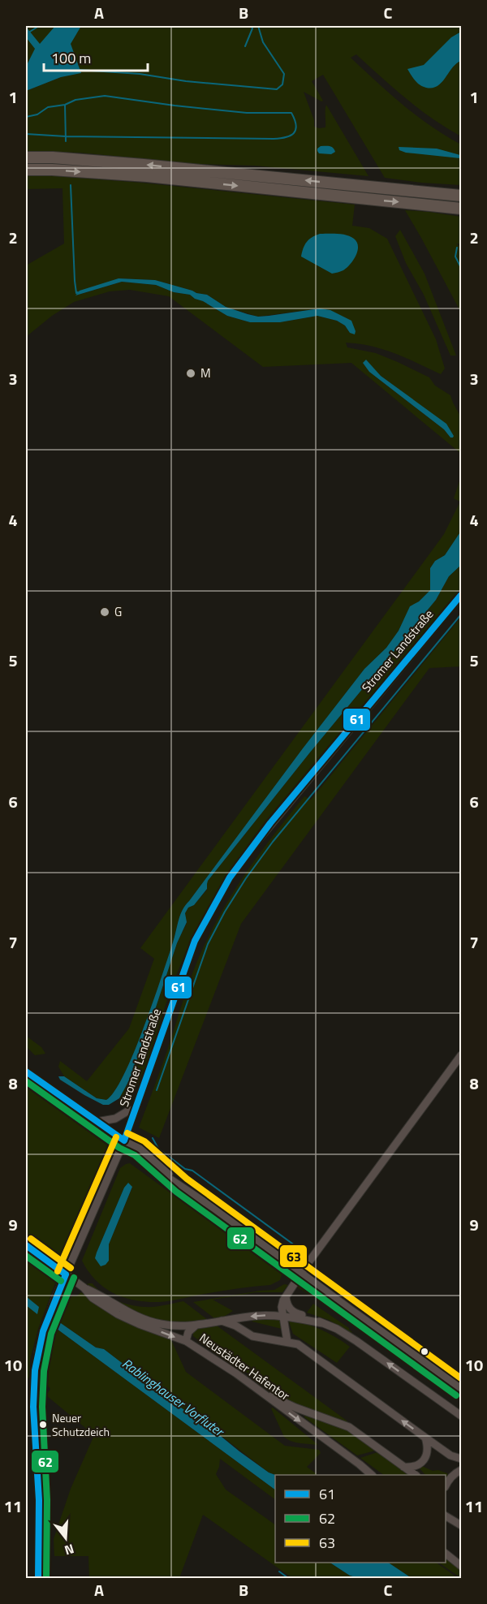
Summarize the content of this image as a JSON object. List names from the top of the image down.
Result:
{
  "streets": {
    "street": ["Stromer Landstraße", "Neustädter Hafentor"]
  },
  "crossings": [
    ["Stromer Landstraße", "Neustädter Hafentor"]
  ],
  "water": ["Rablinghauser Vorfluter"],
  "places": ["M", "G", "Neuer Schutzdeich"],
  "lines": ["transit line 61", "transit line 62", "transit line 63"],
  "legend": ["61", "62", "63"],
  "scale_bar": "100 m",
  "north": "bottom",
  "grid": {
    "columns": ["A", "B", "C"],
    "rows": [
      "1",
      "2",
      "3",
      "4",
      "5",
      "6",
      "7",
      "8",
      "9",
      "10",
      "11"
    ]
  }
}
